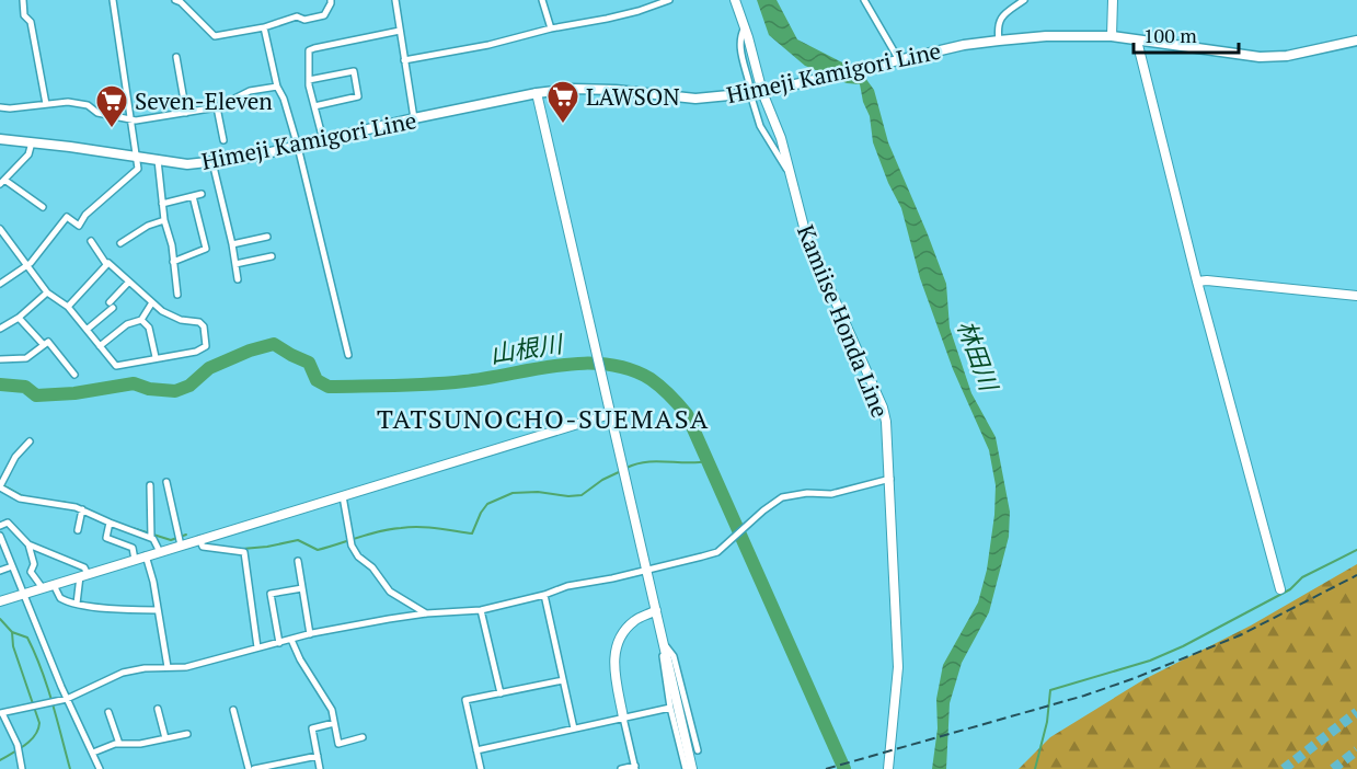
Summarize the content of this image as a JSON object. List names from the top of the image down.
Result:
{
  "streets": {
    "main road": ["Himeji Kamigori Line"],
    "street": ["Kamiise Honda Line"]
  },
  "crossings": [
    ["Himeji Kamigori Line", "Kamiise Honda Line"]
  ],
  "districts": ["TATSUNOCHO-SUEMASA"],
  "water": ["山根川", "林田川"],
  "places": {
    "supermarket": ["LAWSON", "Seven-Eleven"]
  },
  "scale_bar": "100 m"
}
